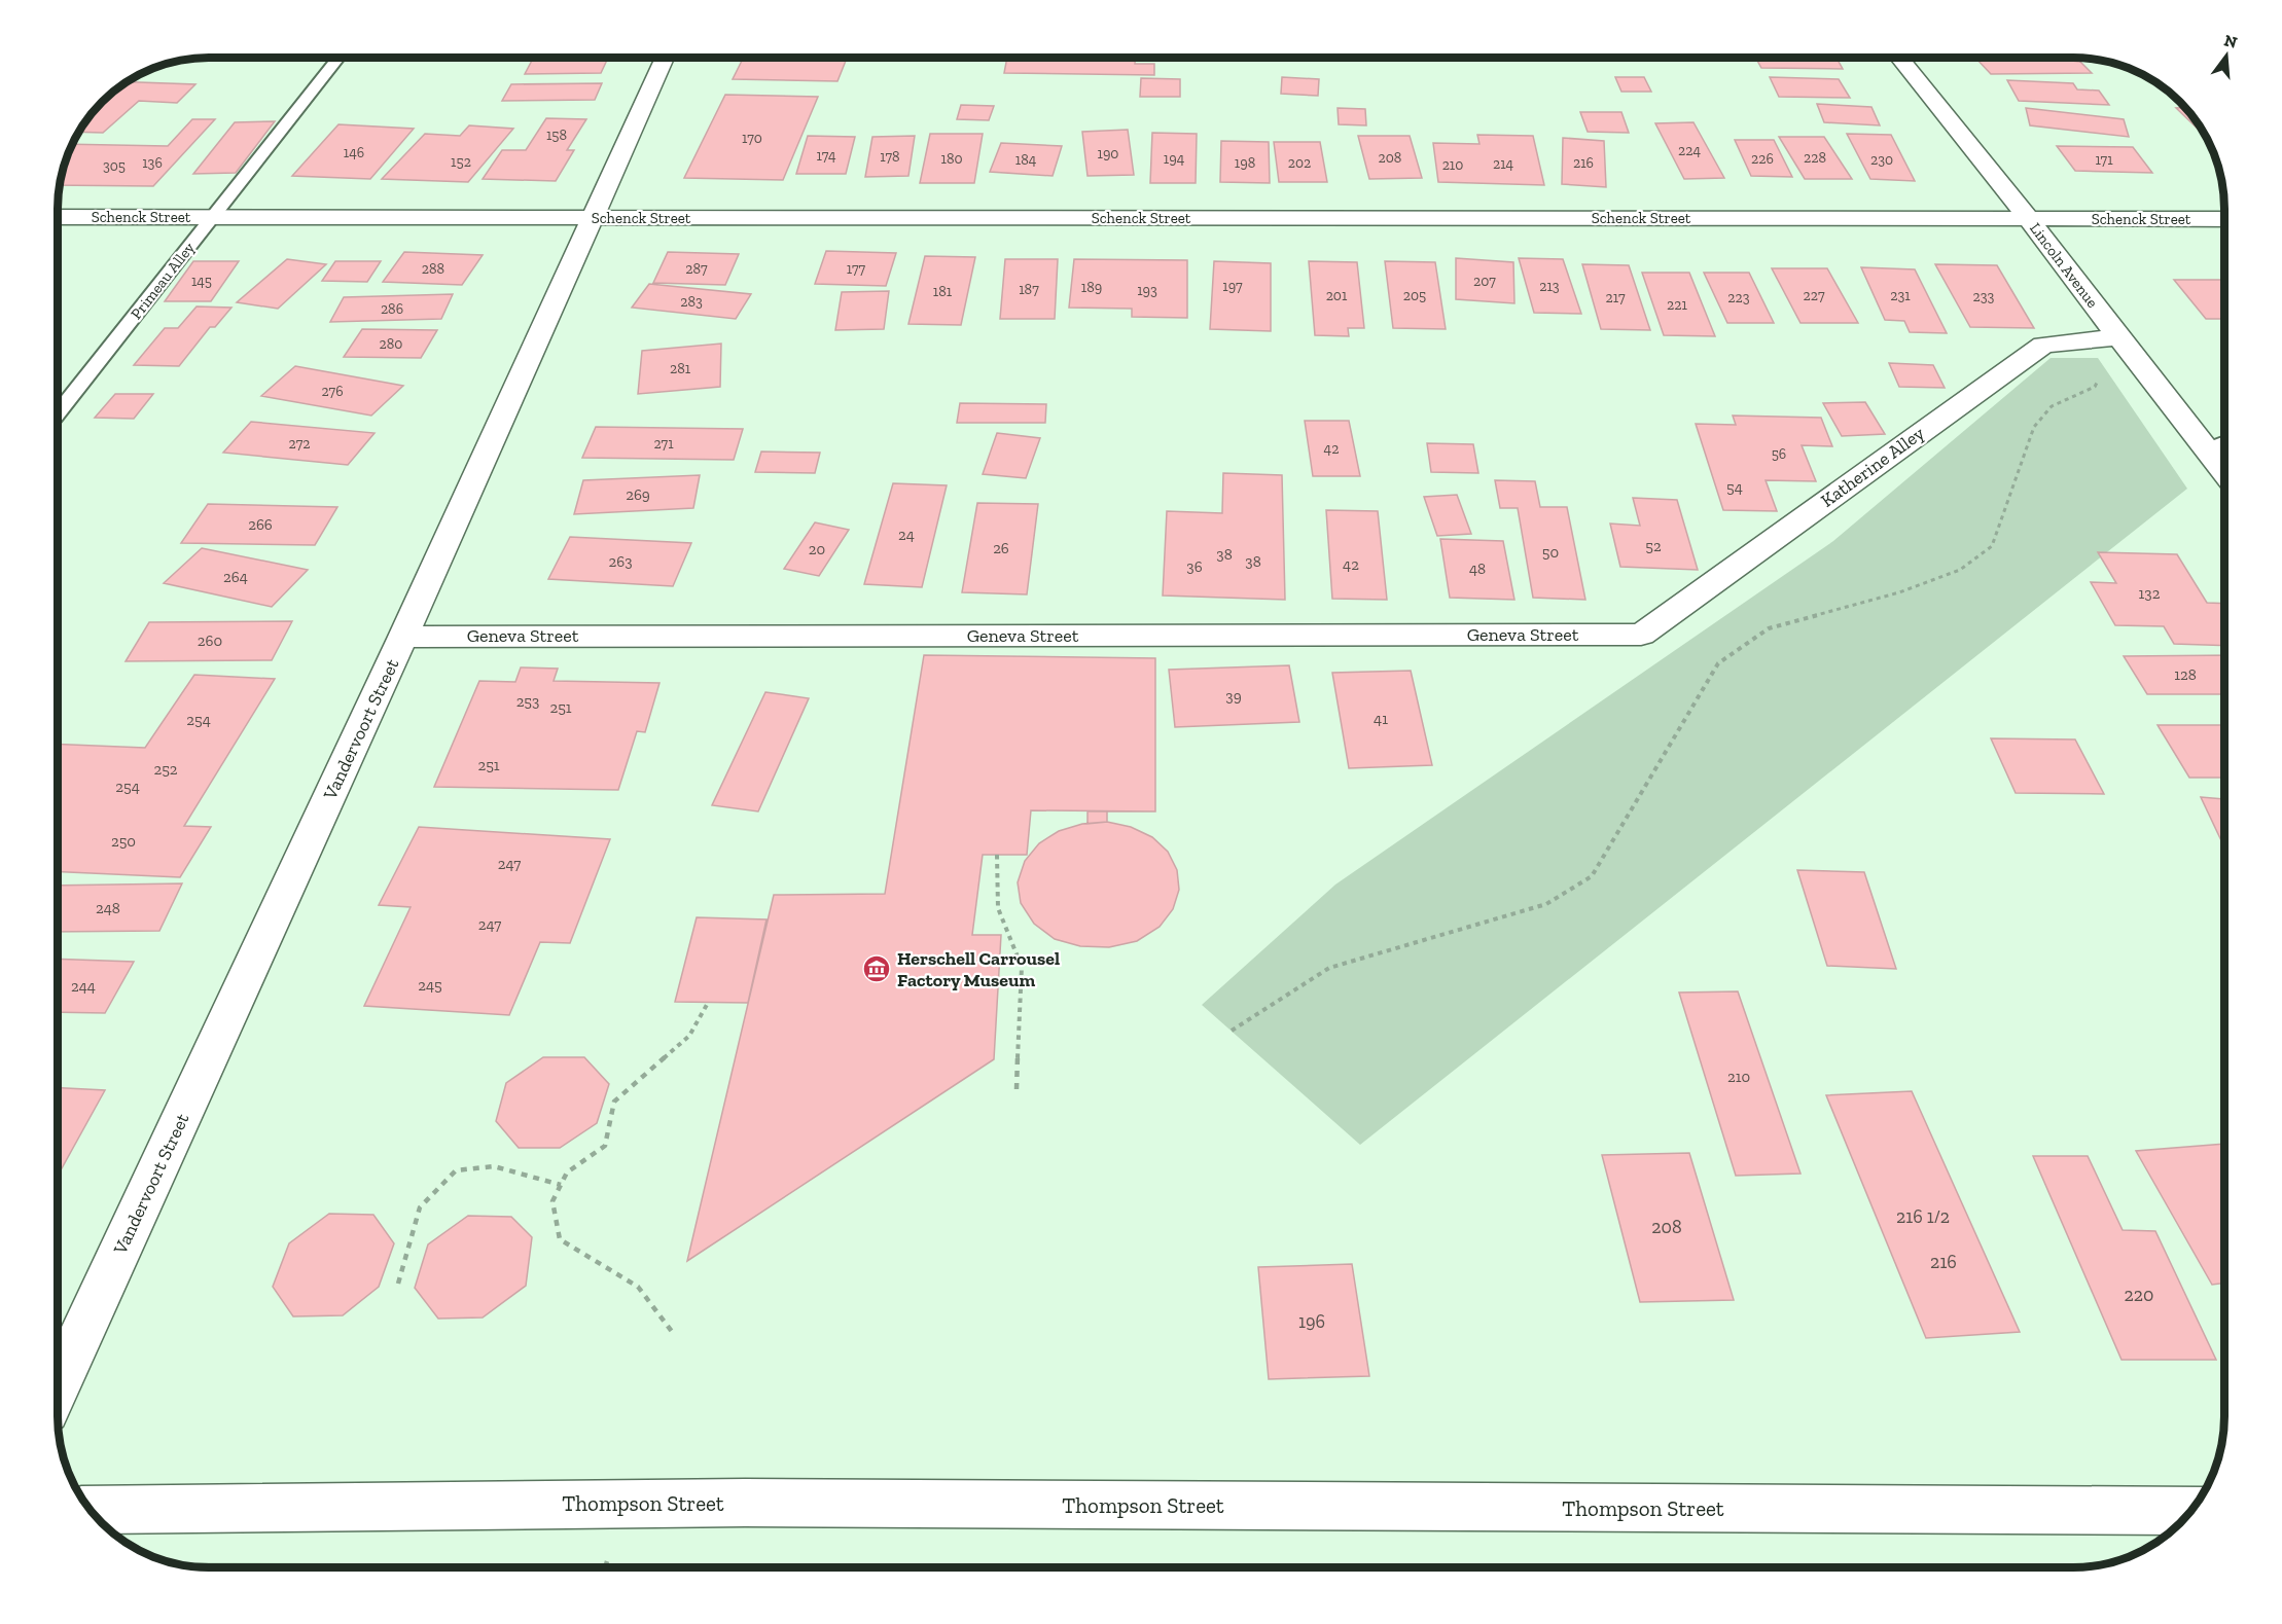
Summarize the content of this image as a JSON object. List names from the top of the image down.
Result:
{
  "streets": {
    "street": [
      "Schenck Street",
      "Lincoln Avenue",
      "Katherine Alley",
      "Geneva Street",
      "Vandervoort Street",
      "Thompson Street"
    ],
    "lane": ["Primeau Alley"]
  },
  "crossings": [
    ["Schenck Street", "Lincoln Avenue"],
    ["Schenck Street", "Primeau Alley"],
    ["Schenck Street", "Vandervoort Street"],
    ["Lincoln Avenue", "Katherine Alley"],
    ["Katherine Alley", "Geneva Street"],
    ["Geneva Street", "Vandervoort Street"]
  ],
  "places": {
    "museum": ["Herschell Carrousel Factory Museum"]
  },
  "house_numbers": [
    "158",
    "170",
    "224",
    "146",
    "190",
    "174",
    "178",
    "208",
    "228",
    "180",
    "194",
    "226",
    "184",
    "230",
    "171",
    "152",
    "136",
    "198",
    "202",
    "216",
    "214",
    "210",
    "305",
    "288",
    "287",
    "177",
    "145",
    "207",
    "197",
    "213",
    "189",
    "187",
    "193",
    "181",
    "201",
    "205",
    "227",
    "231",
    "233",
    "217",
    "223",
    "283",
    "221",
    "286",
    "280",
    "281",
    "276",
    "272",
    "271",
    "42",
    "56",
    "54",
    "269",
    "266",
    "24",
    "52",
    "26",
    "20",
    "50",
    "38",
    "263",
    "38",
    "42",
    "36",
    "48",
    "264",
    "132",
    "260",
    "128",
    "39",
    "253",
    "251",
    "41",
    "254",
    "251",
    "252",
    "254",
    "250",
    "247",
    "248",
    "247",
    "245",
    "244",
    "210",
    "216 1/2",
    "208",
    "216",
    "220",
    "196"
  ],
  "north": "top"
}
